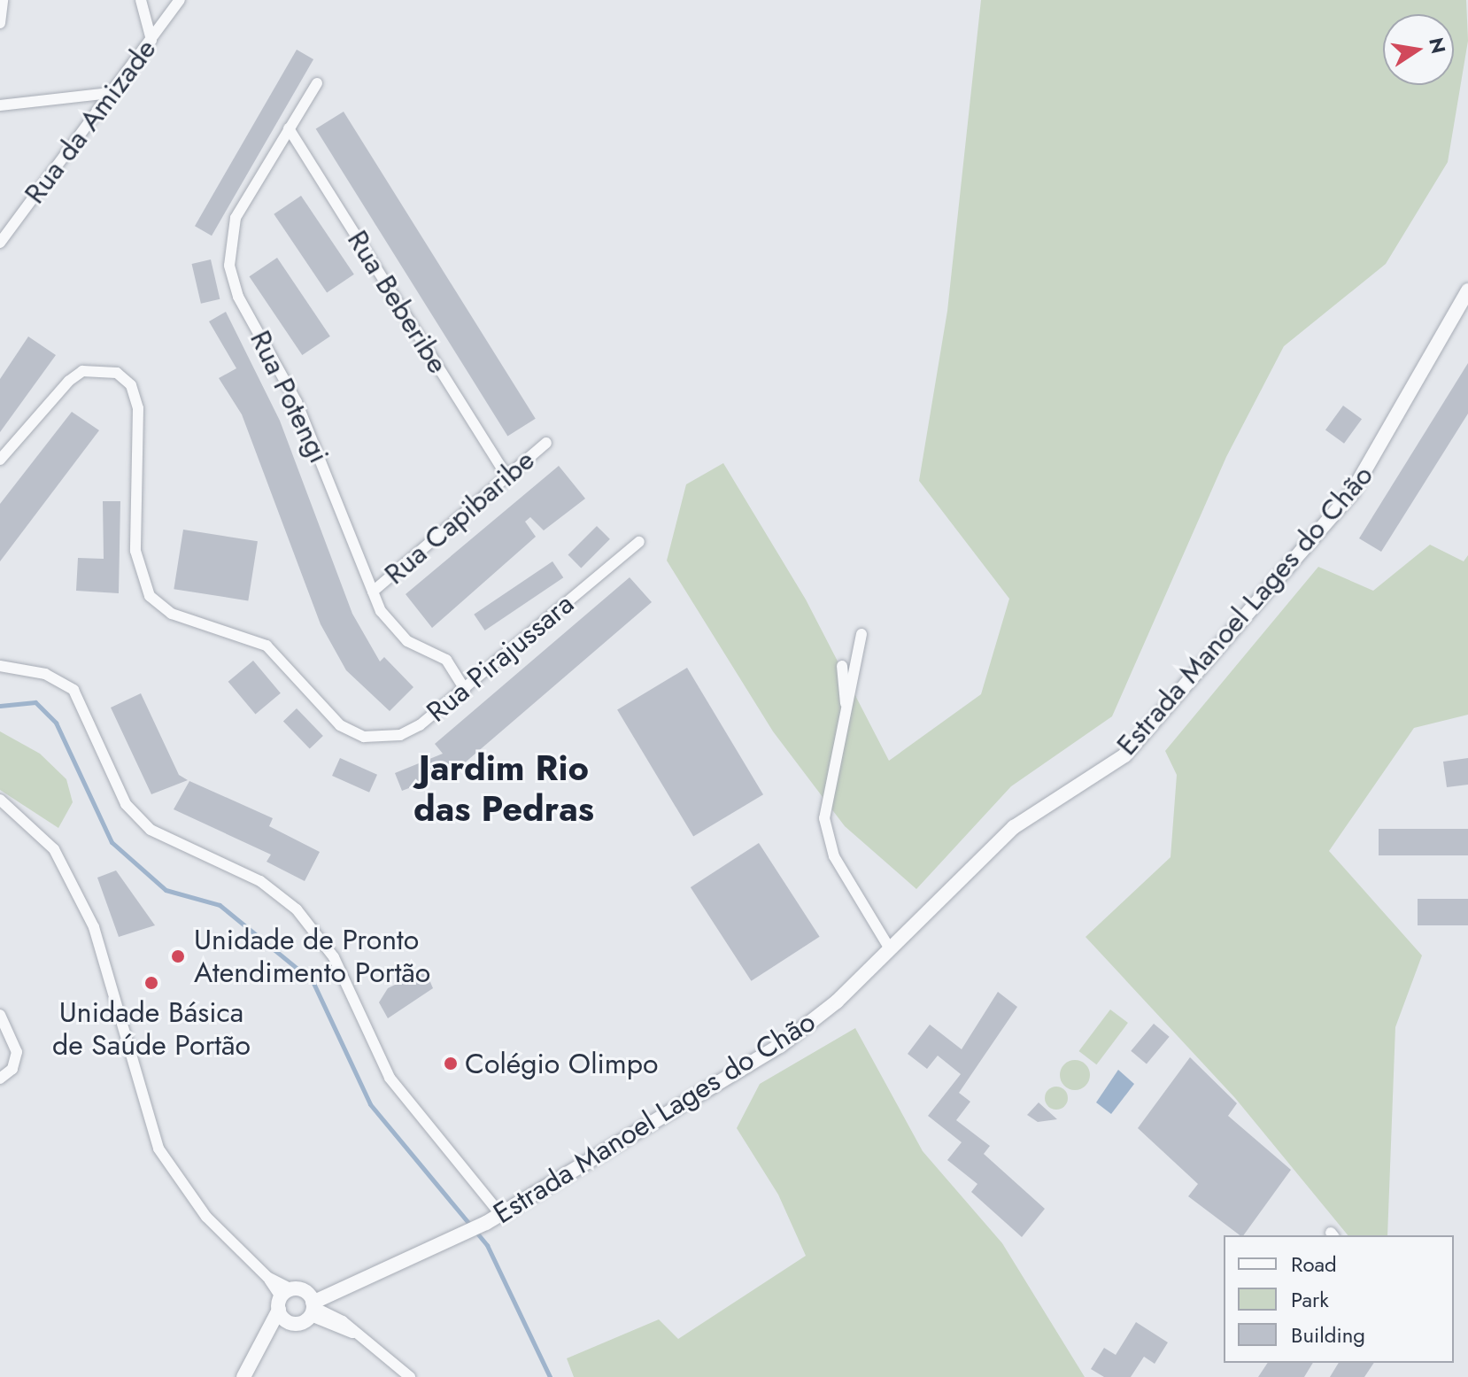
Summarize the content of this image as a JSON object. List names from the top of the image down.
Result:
{
  "streets": {
    "street": [
      "Rua da Amizade",
      "Rua Beberibe",
      "Rua Potengi",
      "Rua Capibaribe",
      "Estrada Manoel Lages do Chão",
      "Rua Pirajussara"
    ]
  },
  "crossings": [
    ["Rua Beberibe", "Rua Potengi"],
    ["Rua Beberibe", "Rua Capibaribe"],
    ["Rua Potengi", "Rua Capibaribe"],
    ["Rua Potengi", "Rua Pirajussara"]
  ],
  "districts": ["Jardim Rio das Pedras"],
  "places": ["Unidade de Pronto Atendimento Portão", "Unidade Básica de Saúde Portão", "Colégio Olimpo"],
  "legend": ["Road", "Park", "Building"],
  "north": "right"
}
